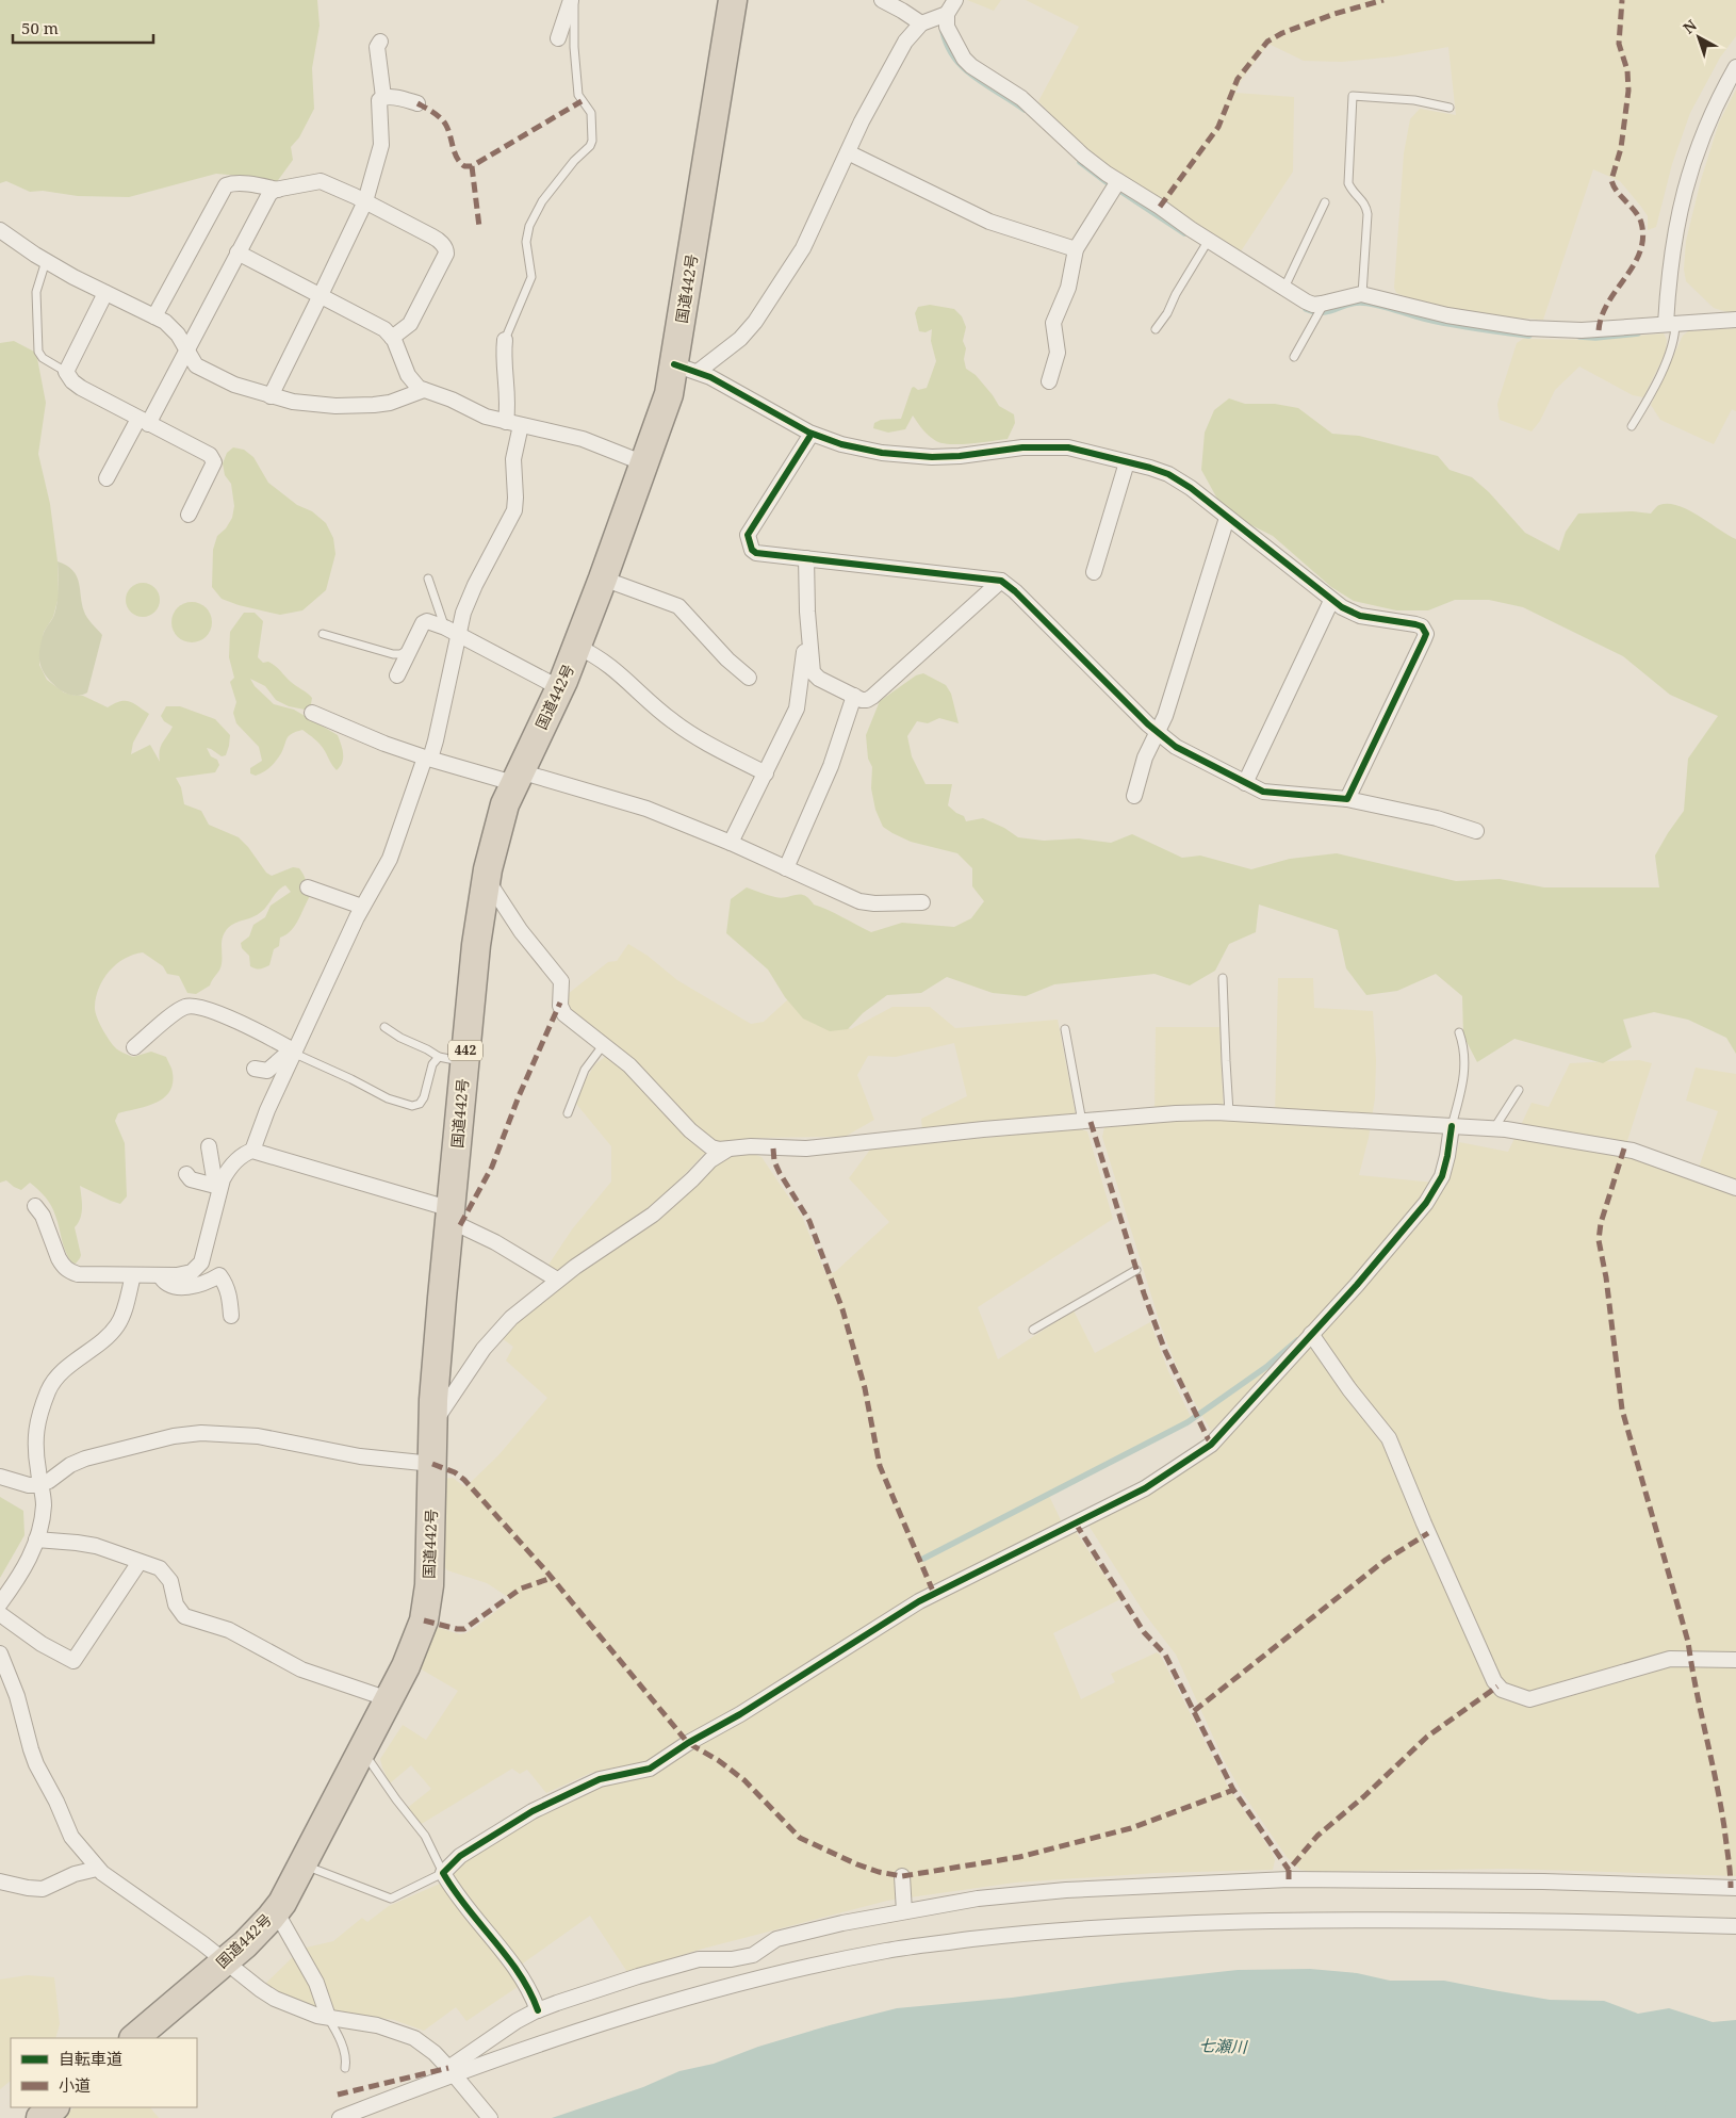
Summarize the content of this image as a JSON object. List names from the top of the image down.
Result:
{
  "streets": {
    "highway": ["国道442号", "442"]
  },
  "water": ["七瀬川"],
  "legend": ["自転車道", "小道"],
  "scale_bar": "50 m",
  "north": "top left"
}
